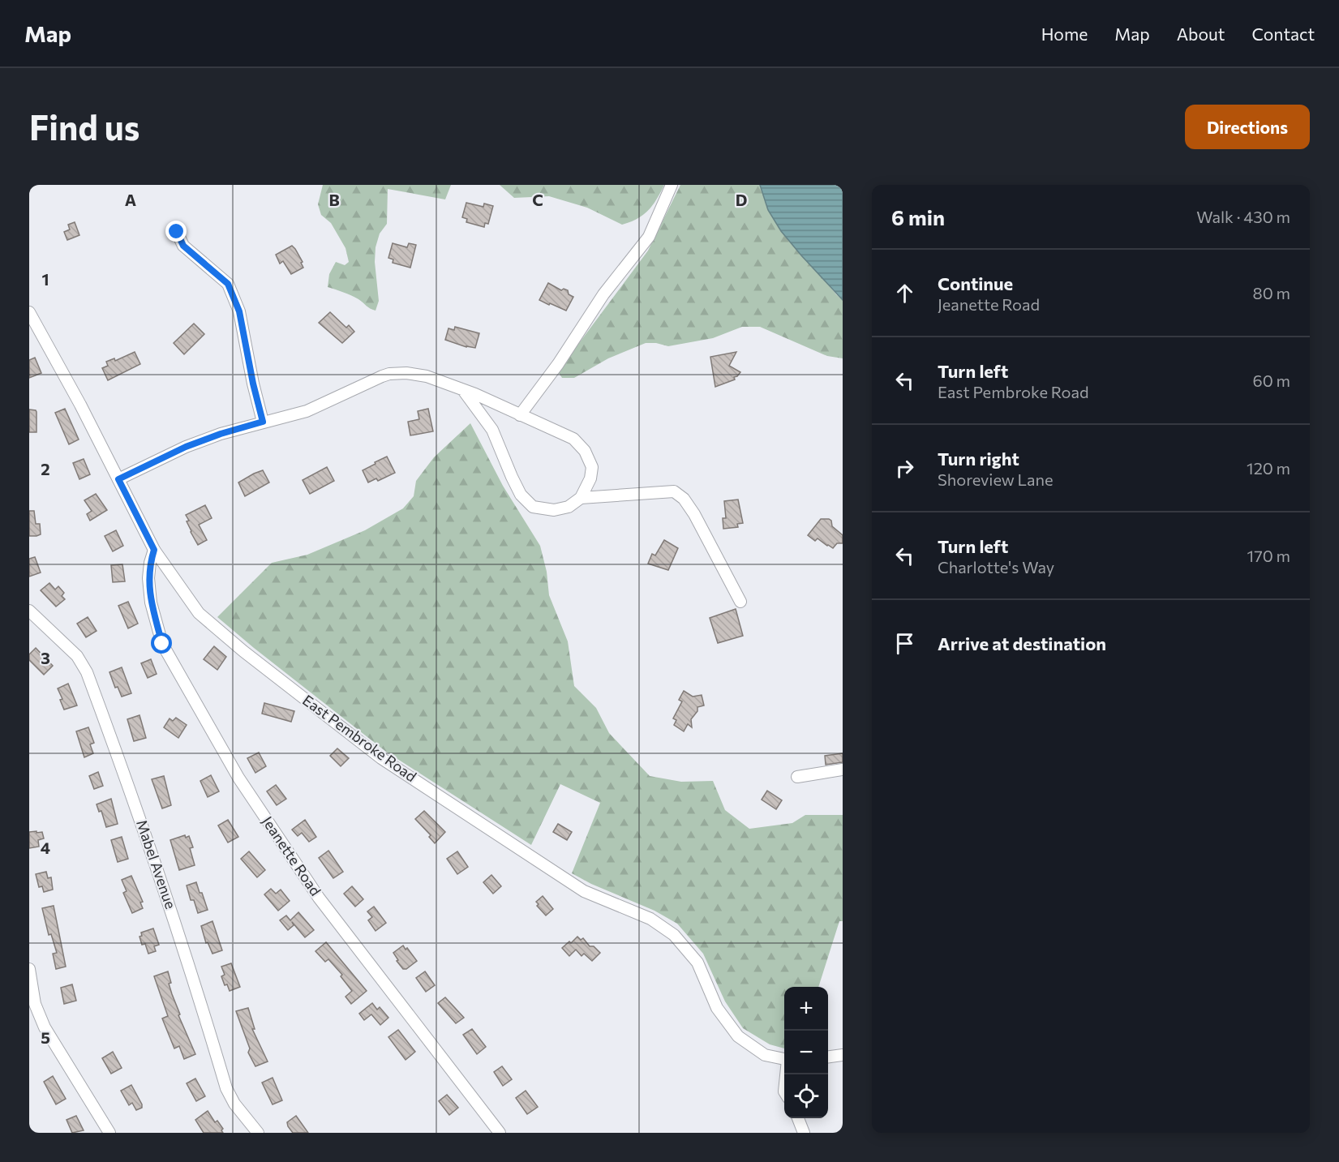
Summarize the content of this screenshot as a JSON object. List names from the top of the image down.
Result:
{
  "streets": {
    "street": ["East Pembroke Road", "Jeanette Road", "Mabel Avenue"]
  },
  "crossings": [
    ["East Pembroke Road", "Jeanette Road"]
  ],
  "page": {
    "header": "Map",
    "nav": [
      "Home",
      "Map",
      "About",
      "Contact"
    ],
    "buttons": "Directions",
    "title": "Find us",
    "heading": ["6 min", "Walk · 430 m"],
    "list": [
      ["Continue", "Jeanette Road", "80 m"],
      ["Turn left", "East Pembroke Road", "60 m"],
      ["Turn right", "Shoreview Lane", "120 m"],
      ["Turn left", "Charlotte's Way", "170 m"],
      "Arrive at destination"
    ],
    "map_buttons": ["+", "−"]
  },
  "grid": {
    "columns": [
      "A",
      "B",
      "C",
      "D"
    ],
    "rows": [
      "1",
      "2",
      "3",
      "4",
      "5"
    ]
  }
}
